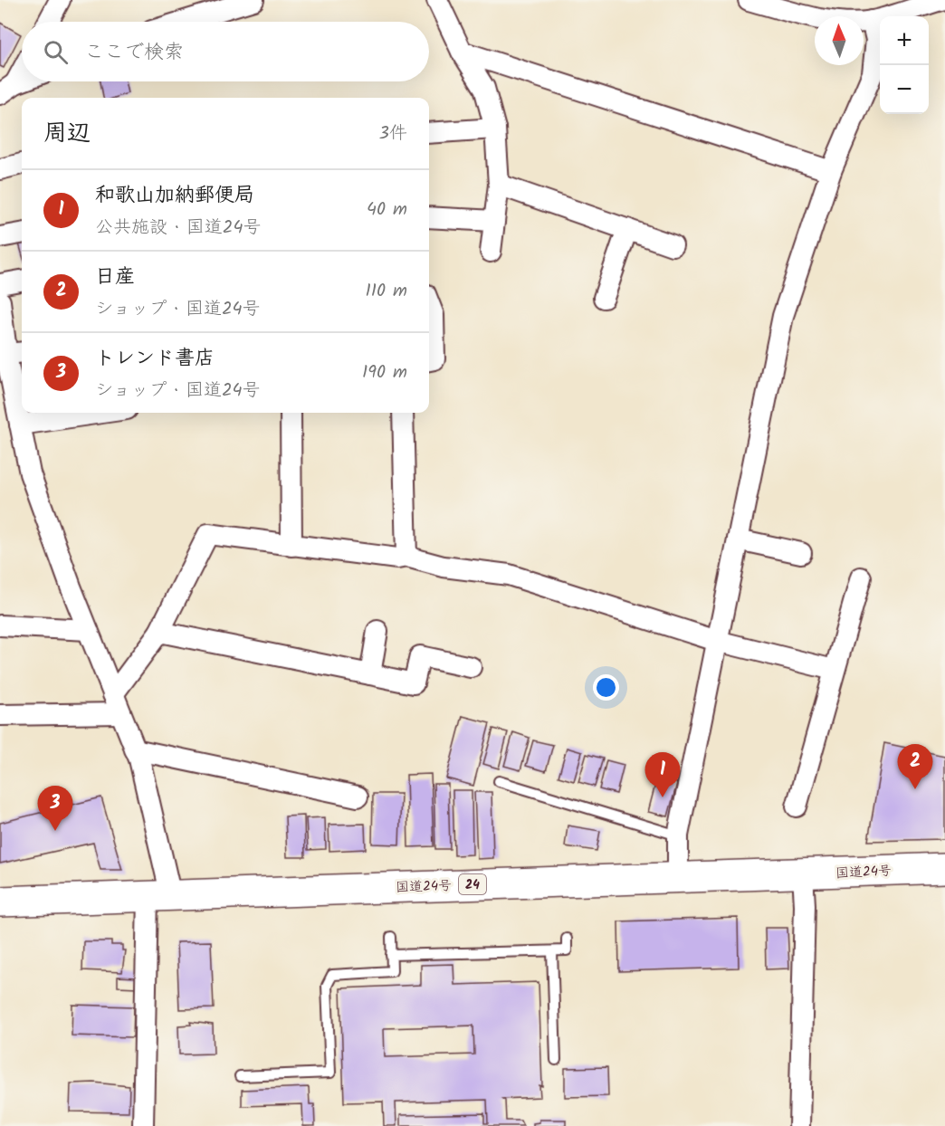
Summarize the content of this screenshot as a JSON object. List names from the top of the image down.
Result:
{
  "streets": {
    "highway": ["国道24号", "24"]
  },
  "north": "top",
  "page": {
    "map_buttons": ["+", "−"],
    "search": "ここで検索",
    "heading": ["周辺", "3件"],
    "list": [
      {
        "mark": "1",
        "name": "和歌山加納郵便局",
        "note": "公共施設 · 国道24号",
        "value": "40 m"
      },
      {
        "mark": "2",
        "name": "日産",
        "note": "ショップ · 国道24号",
        "value": "110 m"
      },
      {
        "mark": "3",
        "name": "トレンド書店",
        "note": "ショップ · 国道24号",
        "value": "190 m"
      }
    ],
    "pins": ["2", "1", "3"]
  }
}
